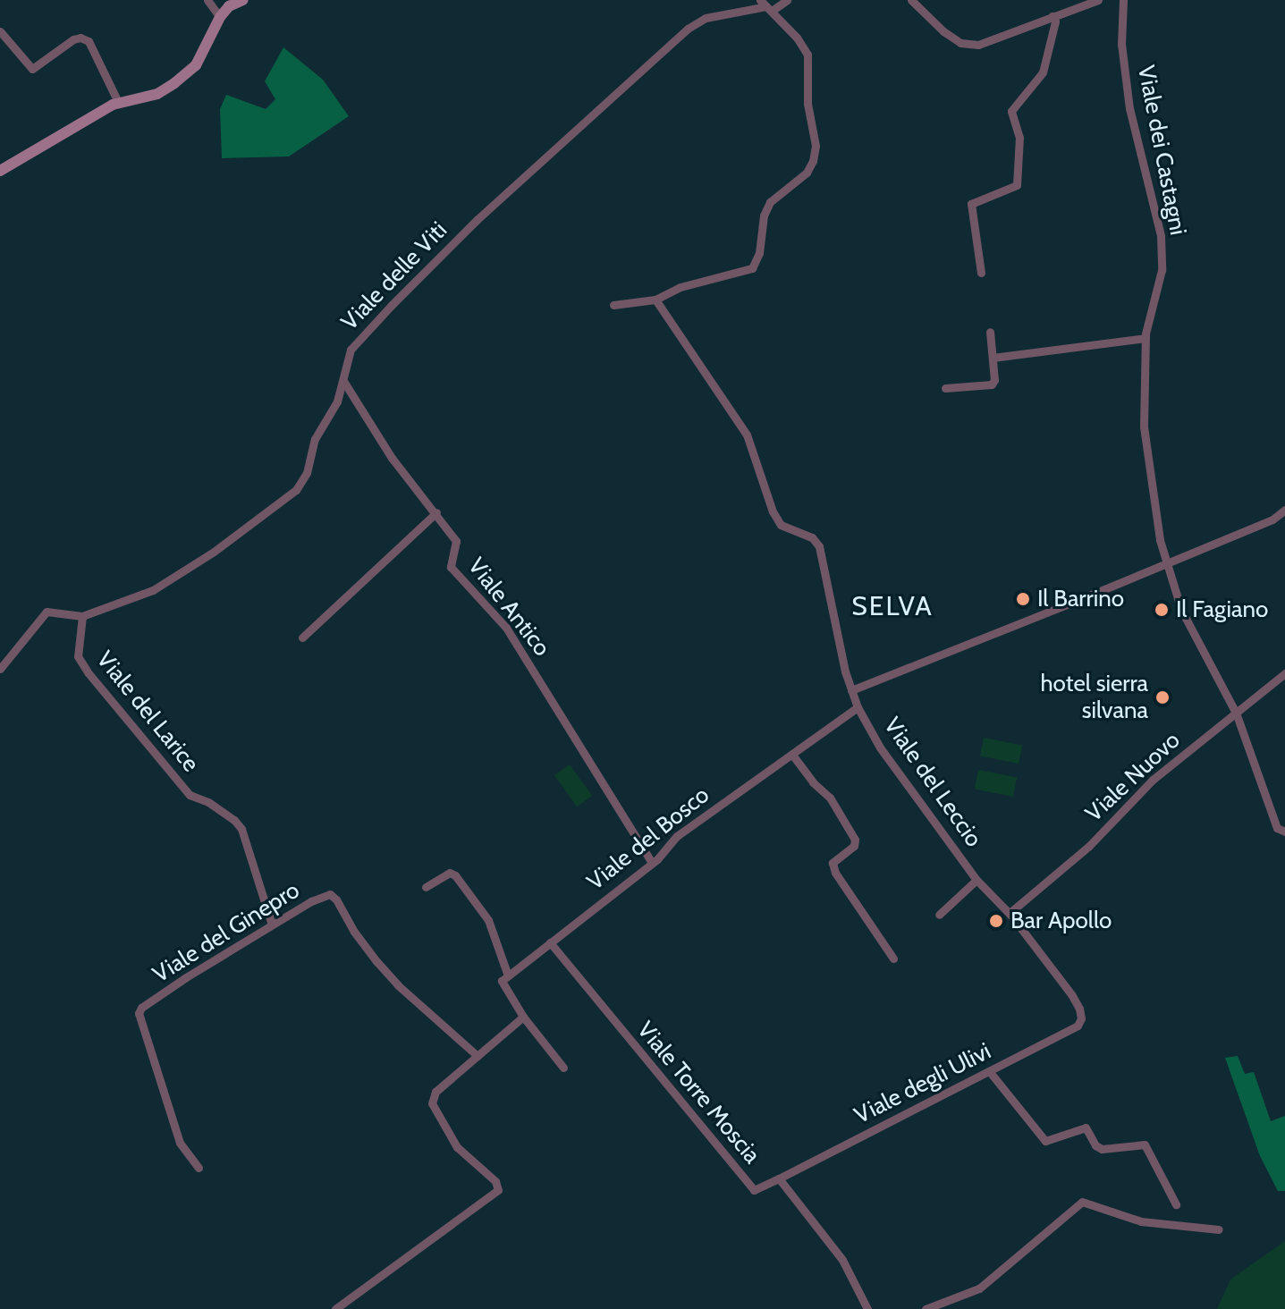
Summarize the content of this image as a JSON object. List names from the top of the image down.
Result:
{
  "streets": {
    "street": [
      "Viale dei Castagni",
      "Viale delle Viti",
      "Viale Antico",
      "Viale del Larice",
      "Viale Nuovo",
      "Viale del Leccio",
      "Viale del Bosco",
      "Viale del Ginepro",
      "Viale degli Ulivi",
      "Viale Torre Moscia"
    ]
  },
  "crossings": [
    ["Viale dei Castagni", "Viale Nuovo"],
    ["Viale delle Viti", "Viale Antico"],
    ["Viale delle Viti", "Viale del Larice"],
    ["Viale Antico", "Viale del Bosco"],
    ["Viale del Larice", "Viale del Ginepro"],
    ["Viale Nuovo", "Viale del Leccio"],
    ["Viale del Leccio", "Viale del Bosco"],
    ["Viale del Leccio", "Viale degli Ulivi"],
    ["Viale del Bosco", "Viale Torre Moscia"],
    ["Viale degli Ulivi", "Viale Torre Moscia"]
  ],
  "districts": ["SELVA"],
  "places": [
    "Il Barrino",
    "Il Fagiano",
    "hotel sierra silvana",
    "Bar Apollo"
  ]
}
